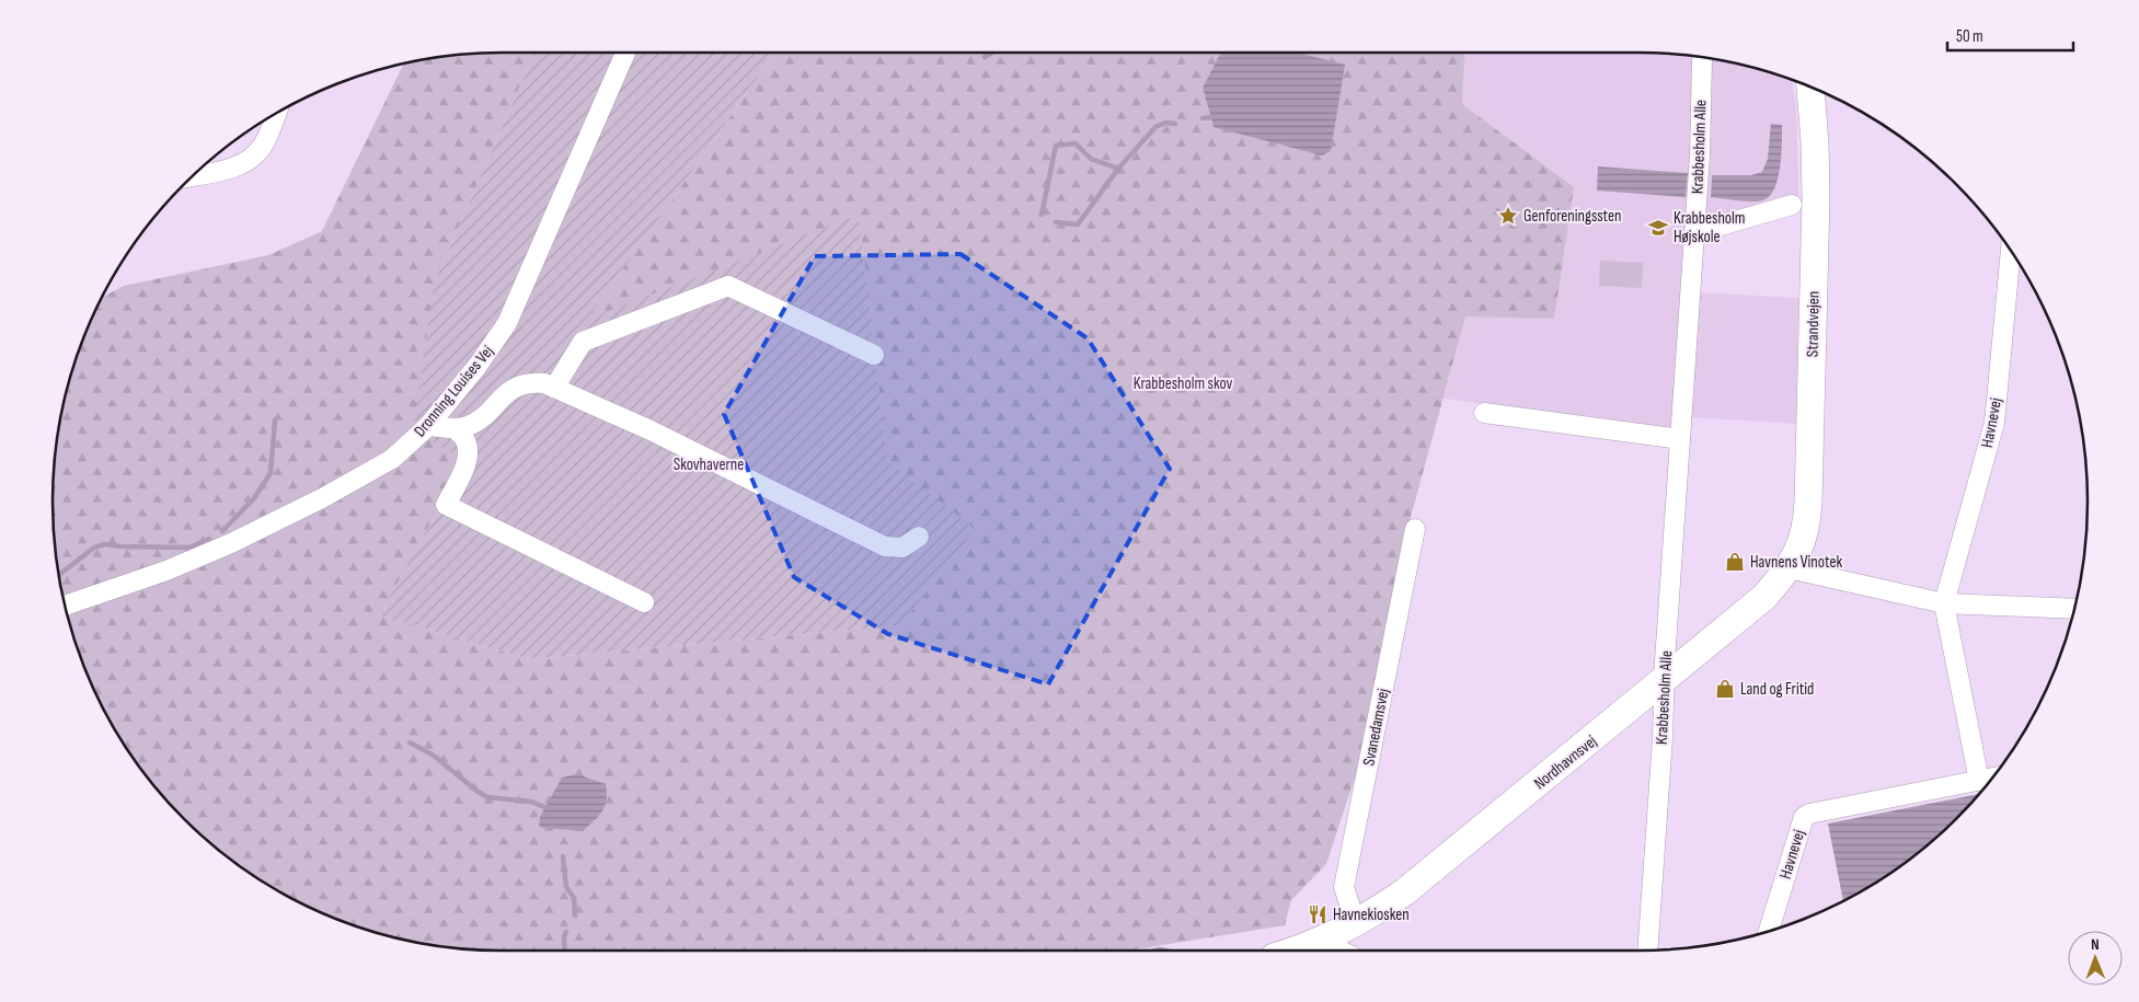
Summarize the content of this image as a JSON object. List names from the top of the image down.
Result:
{
  "streets": {
    "street": [
      "Krabbesholm Alle",
      "Strandvejen",
      "Dronning Louises Vej",
      "Havnevej",
      "Svanedamsvej",
      "Nordhavnsvej"
    ]
  },
  "crossings": [
    ["Krabbesholm Alle", "Nordhavnsvej"],
    ["Strandvejen", "Nordhavnsvej"],
    ["Svanedamsvej", "Nordhavnsvej"]
  ],
  "parks": ["Krabbesholm skov", "Skovhaverne"],
  "places": {
    "place": ["Genforeningssten"],
    "school or university": ["Krabbesholm Højskole"],
    "shop": ["Havnens Vinotek", "Land og Fritid"],
    "restaurant": ["Havnekiosken"]
  },
  "scale_bar": "50 m",
  "north": "top"
}
